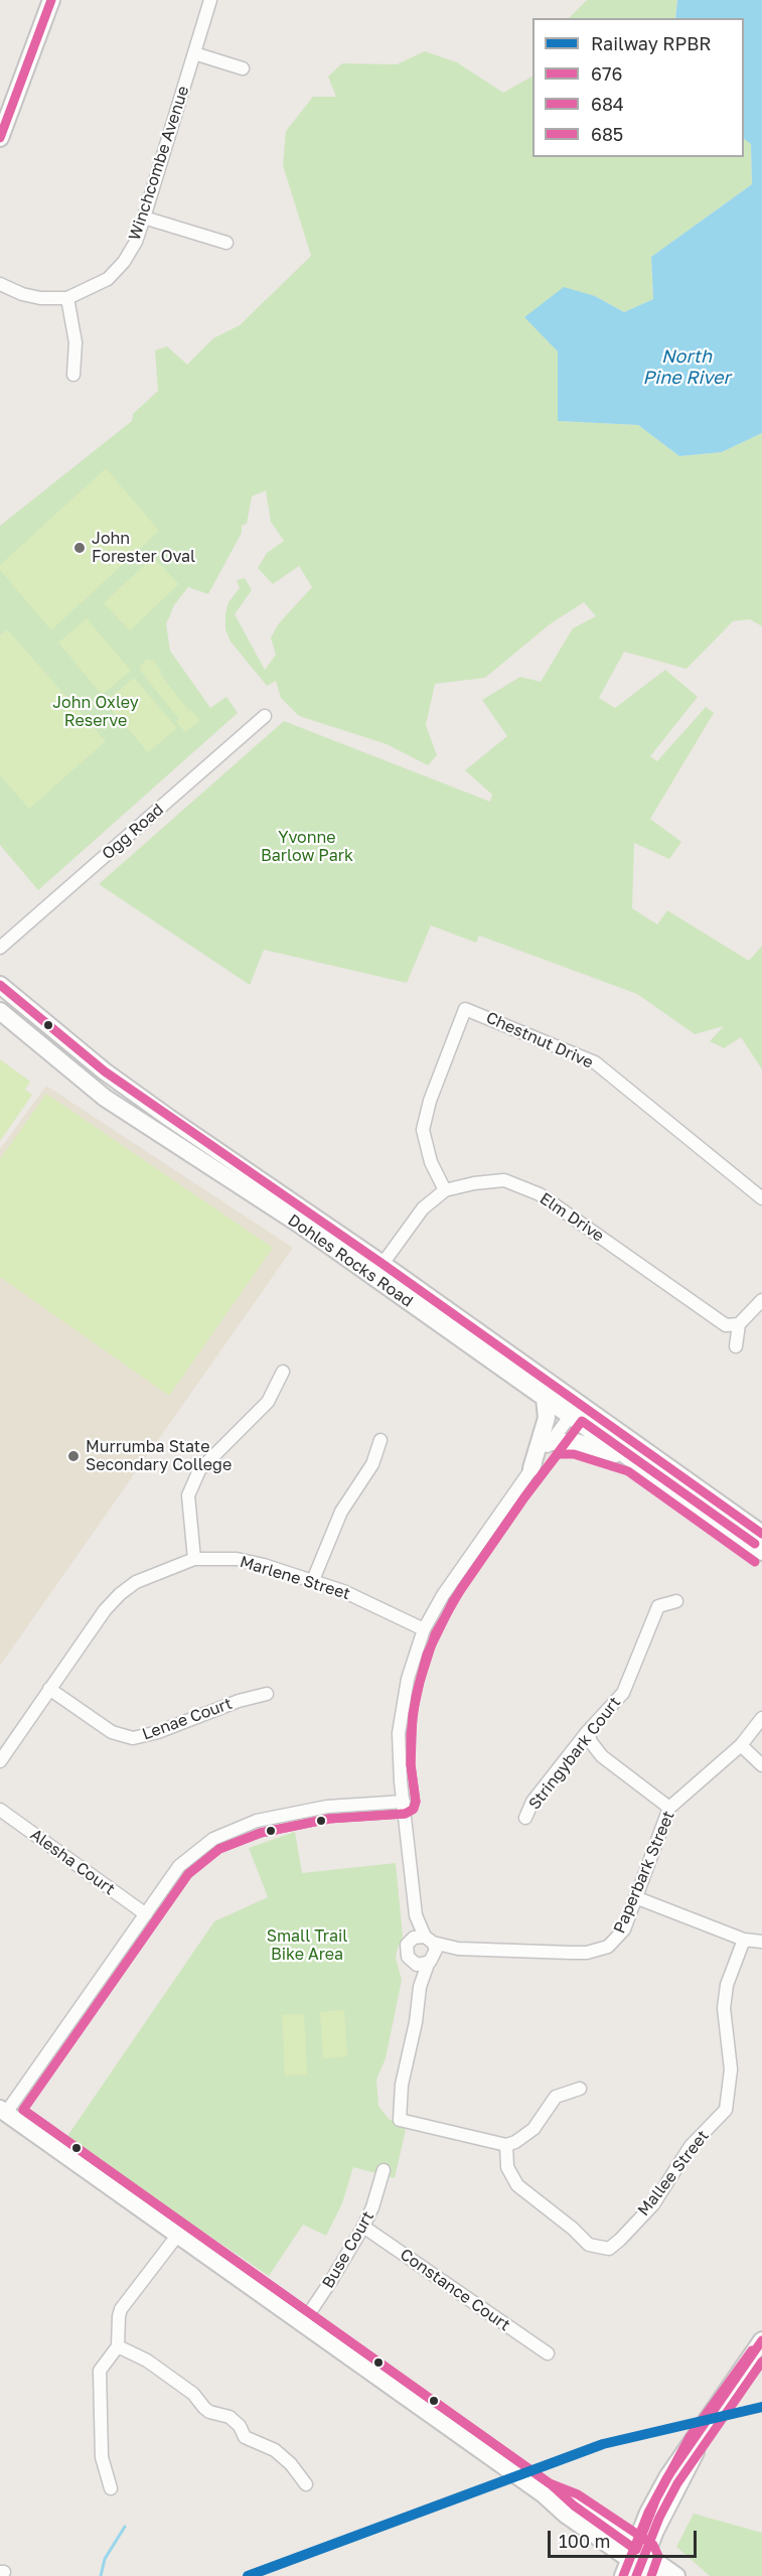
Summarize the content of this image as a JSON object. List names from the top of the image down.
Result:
{
  "streets": {
    "main road": ["Dohles Rocks Road"],
    "street": [
      "Winchcombe Avenue",
      "Ogg Road",
      "Chestnut Drive",
      "Elm Drive",
      "Marlene Street",
      "Lenae Court",
      "Stringybark Court",
      "Alesha Court",
      "Paperbark Street",
      "Mallee Street",
      "Buse Court",
      "Constance Court"
    ]
  },
  "crossings": [
    ["Chestnut Drive", "Elm Drive"],
    ["Elm Drive", "Dohles Rocks Road"],
    ["Marlene Street", "Lenae Court"],
    ["Buse Court", "Constance Court"]
  ],
  "water": ["North Pine River"],
  "parks": ["John Oxley Reserve", "Yvonne Barlow Park", "Small Trail Bike Area"],
  "places": ["John Forester Oval", "Murrumba State Secondary College"],
  "lines": [
    "transit line 676",
    "transit line 685",
    "transit line 684",
    "rail line RPBR"
  ],
  "legend": [
    "Railway RPBR",
    "676",
    "684",
    "685"
  ],
  "scale_bar": "100 m"
}
